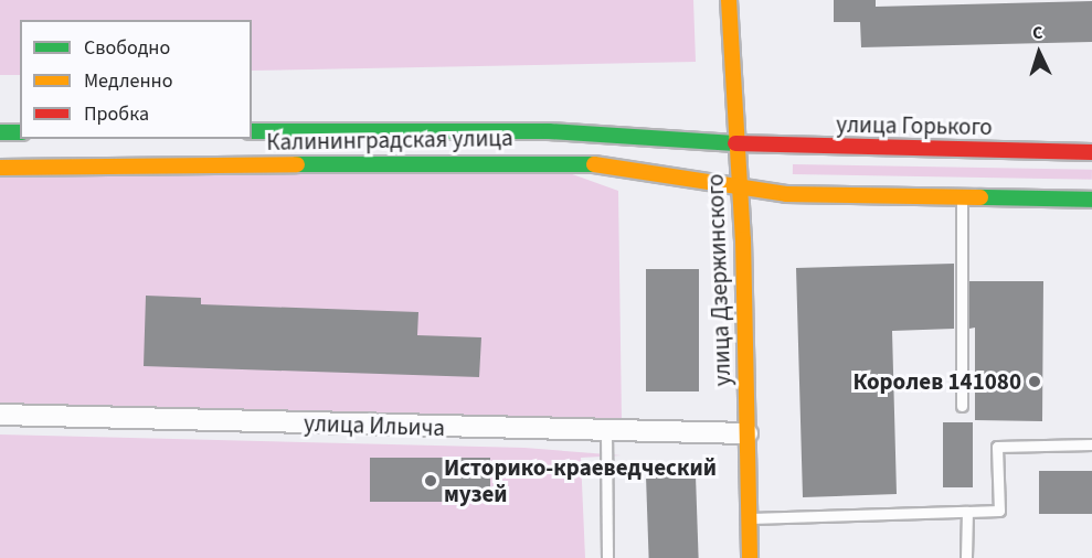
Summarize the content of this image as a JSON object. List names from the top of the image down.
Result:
{
  "streets": {
    "main road": ["улица Горького", "Калининградская улица", "улица Дзержинского"],
    "street": ["улица Ильича"]
  },
  "crossings": [
    ["улица Горького", "Калининградская улица"],
    ["улица Горького", "улица Дзержинского"],
    ["Калининградская улица", "улица Дзержинского"],
    ["улица Дзержинского", "улица Ильича"]
  ],
  "places": ["Королев 141080", "Историко-краеведческий музей"],
  "legend": ["Свободно", "Медленно", "Пробка"],
  "north": "top"
}
